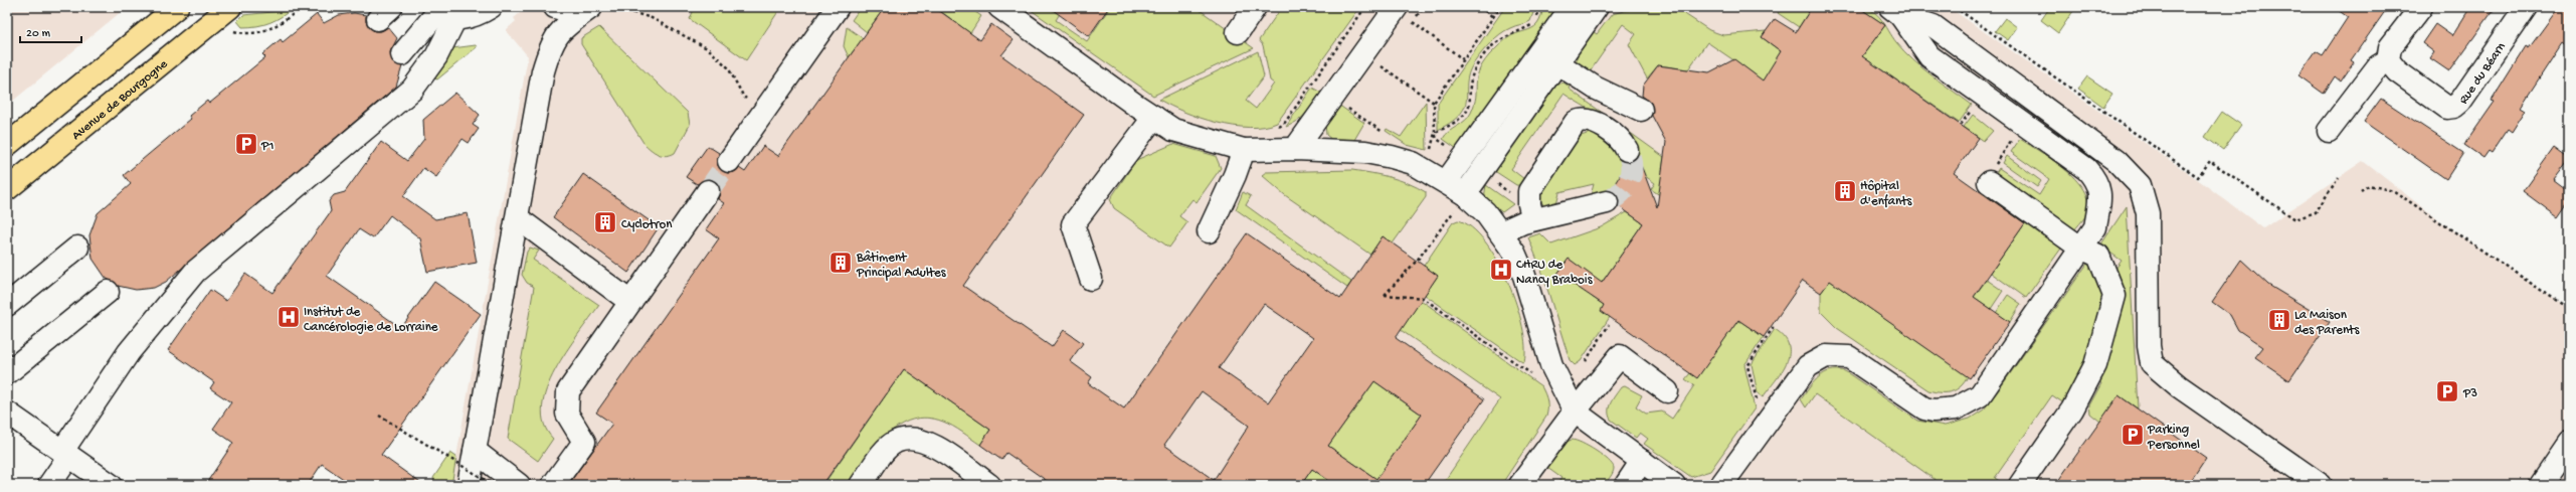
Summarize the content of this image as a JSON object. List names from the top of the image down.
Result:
{
  "streets": {
    "main road": ["Avenue de Bourgogne"],
    "street": ["Rue du Béarn"]
  },
  "places": {
    "parking": ["P1", "P3", "Parking Personnel"],
    "building": [
      "Hôpital d'enfants",
      "Cyclotron",
      "Bâtiment Principal Adultes",
      "La Maison des Parents"
    ],
    "hospital": ["CHRU de Nancy Brabois", "Institut de Cancérologie de Lorraine"]
  },
  "scale_bar": "20 m"
}
